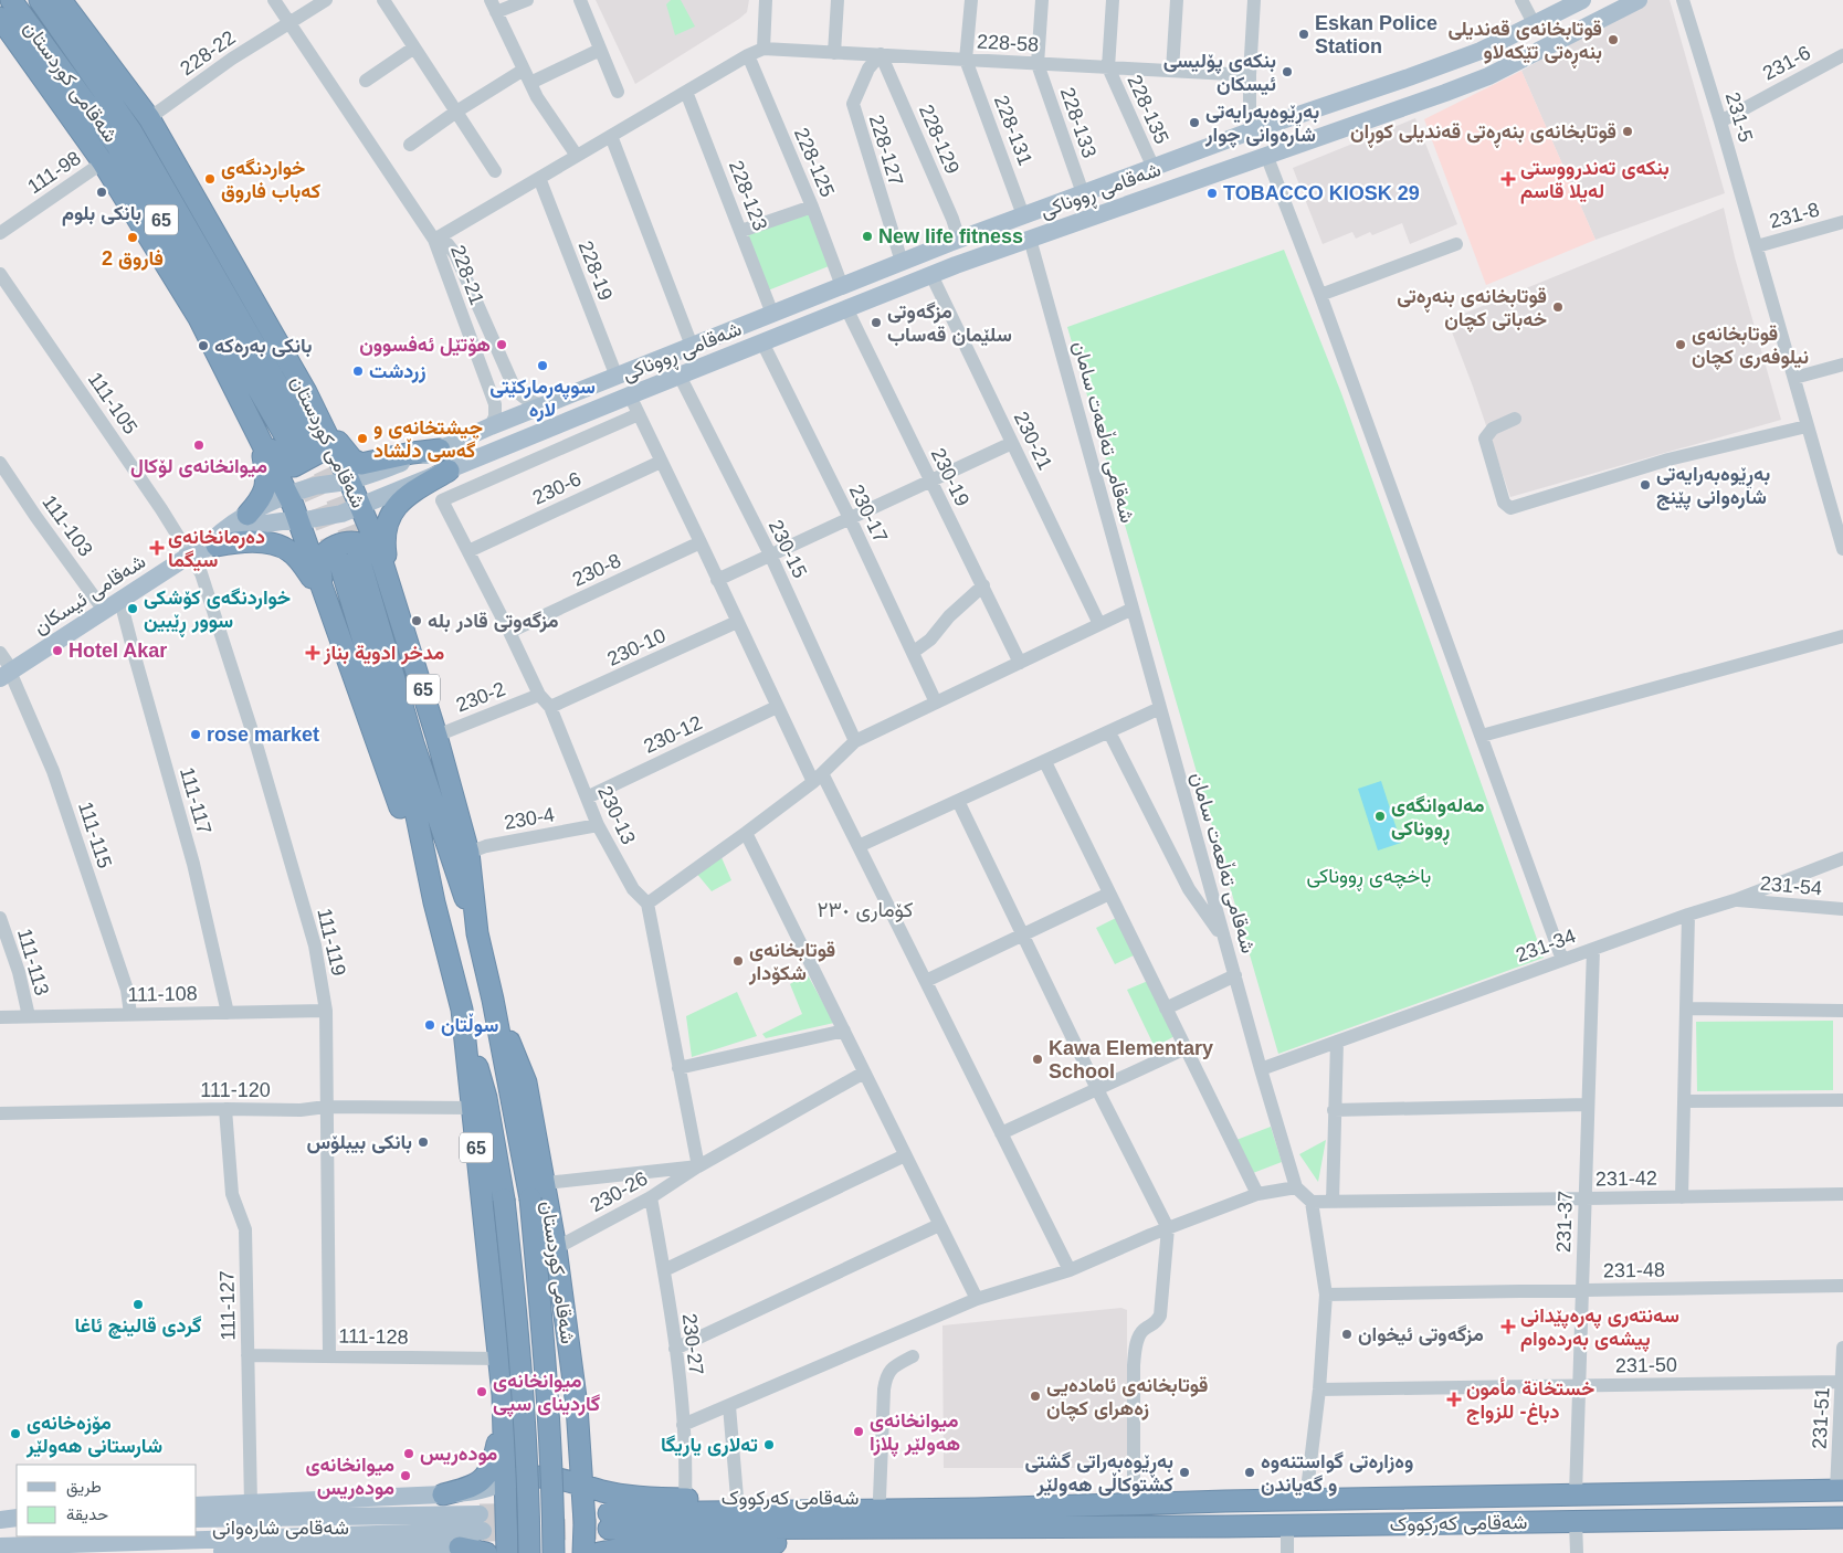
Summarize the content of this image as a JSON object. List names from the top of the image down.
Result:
{
  "streets": {
    "highway": ["شەقامی کوردستان", "65", "شەقامی کەرکووک"],
    "main road": ["شەقامی ڕووناکی", "شەقامی ئیسکان", "شەقامی شارەوانی"],
    "street": [
      "228-58",
      "228-22",
      "231-6",
      "228-135",
      "231-5",
      "228-133",
      "228-131",
      "228-129",
      "228-127",
      "228-125",
      "111-98",
      "228-123",
      "231-8",
      "228-19",
      "228-21",
      "111-105",
      "شەقامی تەڵعەت سامان",
      "230-21",
      "230-19",
      "230-6",
      "230-17",
      "111-103",
      "230-15",
      "230-8",
      "230-10",
      "230-2",
      "230-12",
      "111-117",
      "230-13",
      "230-4",
      "111-115",
      "231-54",
      "111-119",
      "231-34",
      "111-113",
      "111-108",
      "111-120",
      "231-42",
      "230-26",
      "231-37",
      "231-48",
      "111-127",
      "111-128",
      "230-27",
      "231-50",
      "231-51"
    ]
  },
  "crossings": [
    ["228-58", "228-135"],
    ["228-58", "228-133"],
    ["228-58", "228-131"],
    ["228-58", "228-129"],
    ["228-58", "228-127"],
    ["228-22", "شەقامی کوردستان"],
    ["231-6", "231-5"],
    ["شەقامی کوردستان", "111-98"],
    ["شەقامی کوردستان", "شەقامی ڕووناکی"],
    ["شەقامی کوردستان", "شەقامی ئیسکان"],
    ["شەقامی کوردستان", "230-2"],
    ["شەقامی کوردستان", "230-4"],
    ["شەقامی کوردستان", "111-120"],
    ["شەقامی کوردستان", "230-26"],
    ["شەقامی کوردستان", "111-128"],
    ["شەقامی کوردستان", "شەقامی کەرکووک"],
    ["شەقامی کوردستان", "شەقامی شارەوانی"],
    ["228-135", "شەقامی ڕووناکی"],
    ["231-5", "231-8"],
    ["228-133", "شەقامی ڕووناکی"],
    ["228-131", "شەقامی ڕووناکی"],
    ["228-129", "228-127"],
    ["228-129", "شەقامی ڕووناکی"],
    ["228-127", "شەقامی ڕووناکی"],
    ["228-125", "شەقامی ڕووناکی"],
    ["شەقامی ڕووناکی", "228-123"],
    ["شەقامی ڕووناکی", "228-19"],
    ["شەقامی ڕووناکی", "228-21"],
    ["شەقامی ڕووناکی", "شەقامی تەڵعەت سامان"],
    ["شەقامی ڕووناکی", "230-21"],
    ["شەقامی ڕووناکی", "230-19"],
    ["شەقامی ڕووناکی", "230-17"],
    ["شەقامی ڕووناکی", "230-15"],
    ["شەقامی ڕووناکی", "شەقامی ئیسکان"],
    ["111-105", "شەقامی ئیسکان"],
    ["111-105", "111-119"],
    ["شەقامی تەڵعەت سامان", "231-34"],
    ["230-6", "230-13"],
    ["111-103", "شەقامی ئیسکان"],
    ["230-8", "230-13"],
    ["شەقامی ئیسکان", "111-117"],
    ["شەقامی ئیسکان", "111-115"],
    ["شەقامی ئیسکان", "111-119"],
    ["230-10", "230-13"],
    ["230-2", "230-13"],
    ["230-12", "230-13"],
    ["111-117", "111-108"],
    ["230-13", "230-4"],
    ["111-115", "111-108"],
    ["231-54", "231-34"],
    ["111-119", "111-108"],
    ["111-119", "111-120"],
    ["111-119", "111-128"],
    ["231-34", "231-37"],
    ["111-113", "111-108"],
    ["111-120", "111-127"],
    ["231-42", "231-37"],
    ["230-26", "230-27"],
    ["231-37", "231-48"],
    ["231-37", "231-50"],
    ["231-37", "شەقامی کەرکووک"],
    ["111-127", "111-128"],
    ["111-127", "شەقامی شارەوانی"],
    ["230-27", "شەقامی کەرکووک"],
    ["231-50", "231-51"],
    ["231-51", "شەقامی کەرکووک"],
    ["شەقامی کەرکووک", "شەقامی شارەوانی"]
  ],
  "districts": ["کۆماری ٢٣٠"],
  "parks": ["باخچەی ڕووناکی"],
  "places": {
    "other": [
      "Eskan Police Station",
      "قوتابخانەی قەندیلی بنەڕەتی تێكەلاو",
      "بنکەی پۆلیسی ئیسکان",
      "بەڕێوەبەرایەتی شارەوانی چوار",
      "قوتابخانەی بنەڕەتی قەندیلی کوڕان",
      "خواردنگەی کەباب فاروق",
      "بانکی بلوم",
      "TOBACCO KIOSK 29",
      "New life fitness",
      "فاروق 2",
      "قوتابخانەی بنەڕەتی خەباتی کچان",
      "مزگەوتی سلێمان قەساب",
      "هۆتێل ئەفسوون",
      "قوتابخانەی نیلوفەری کچان",
      "بانکی بەرەکە",
      "سوپەرمارکێتی لارە",
      "زردشت",
      "چیشتخانەی و گەسی دڵشاد",
      "میوانخانەی لۆکال",
      "بەڕێوەبەرایەتی شارەوانی پێنج",
      "خواردنگەی کۆشکی سوور ڕێبین",
      "مزگەوتی قادر بلە",
      "Hotel Akar",
      "rose market",
      "مەلەوانگەی ڕووناکی",
      "قوتابخانەی شكۆدار",
      "سوڵتان",
      "Kawa Elementary School",
      "بانکی بیبلۆس",
      "گردی قالینچ ئاغا",
      "مزگەوتی ئیخوان",
      "میوانخانەی گاردینای سپی",
      "قوتابخانەی ئامادەیی زەهرای کچان",
      "میوانخانەی هەولێر پلازا",
      "مۆزەخانەی شارستانی هەولێر",
      "تەلاری یاریگا",
      "مودەریس",
      "بەڕێوەبەراتی گشتی کشتوکاڵی هەولێر",
      "وەزارەتی گواستنەوە و گەیاندن",
      "میوانخانەی مودەریس"
    ],
    "health": [
      "بنکەی تەندرووستی لەیلا قاسم",
      "دەرمانخانەی سیگما",
      "مدخر ادوية بناز",
      "سەنتەری پەرەپێدانی پیشەی بەردەوام",
      "خستخانة مأمون دباغ- للزواج"
    ]
  },
  "legend": ["طريق", "حديقة"]
}
